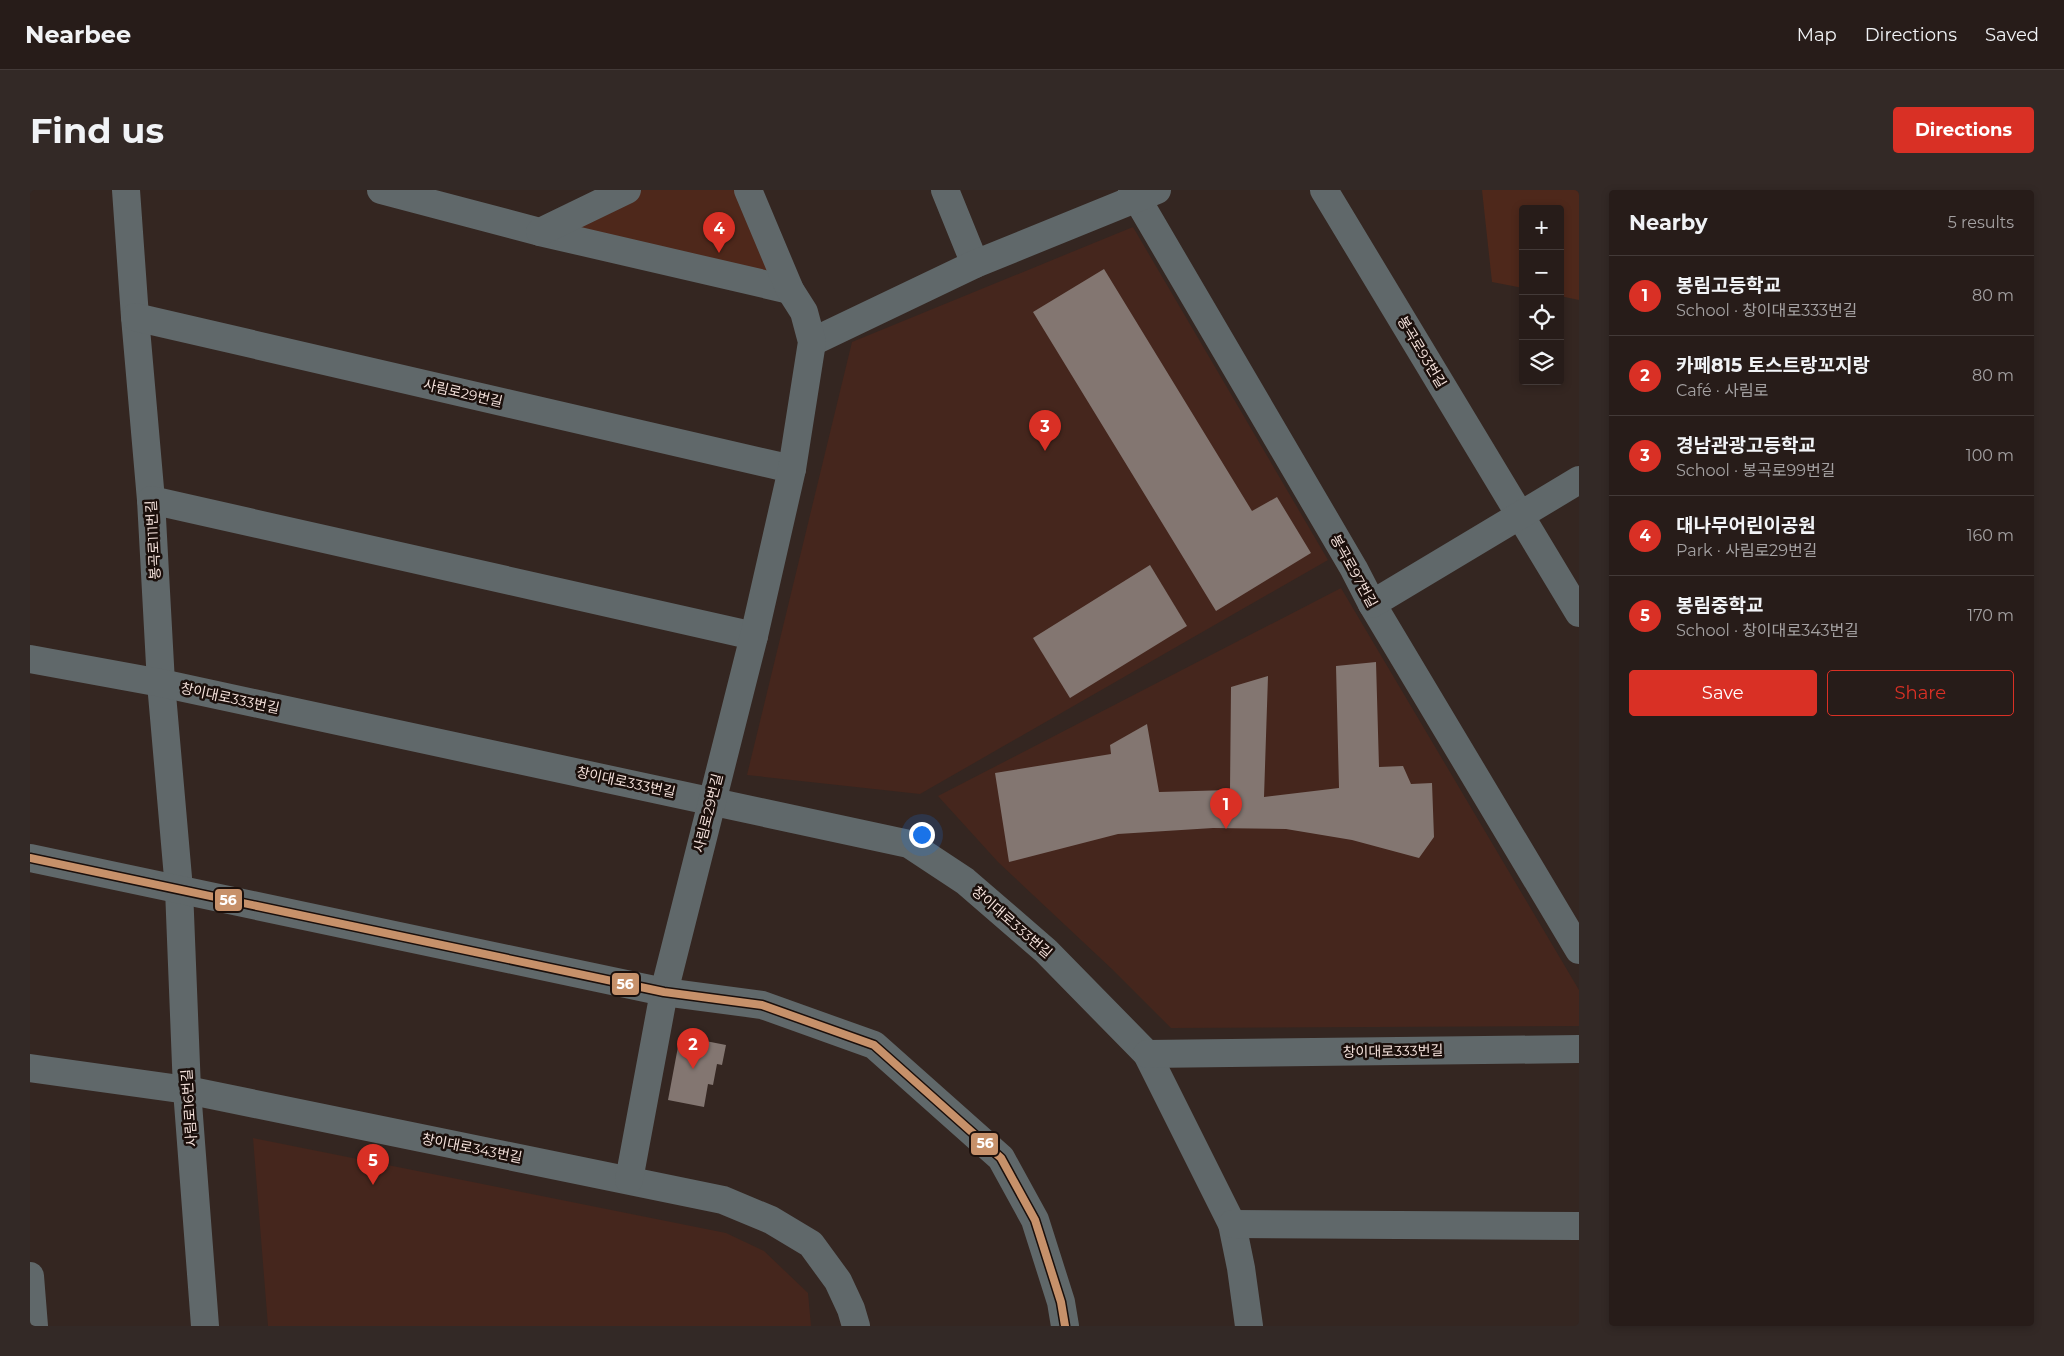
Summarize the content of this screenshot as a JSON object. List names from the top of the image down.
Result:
{
  "streets": {
    "street": [
      "봉곡로93번길",
      "사림로29번길",
      "봉곡로111번길",
      "봉곡로97번길",
      "창이대로333번길",
      "사림로16번길",
      "창이대로343번길"
    ]
  },
  "crossings": [
    ["사림로29번길", "봉곡로111번길"],
    ["사림로29번길", "창이대로333번길"],
    ["사림로29번길", "창이대로343번길"],
    ["봉곡로111번길", "창이대로333번길"],
    ["봉곡로111번길", "사림로16번길"],
    ["사림로16번길", "창이대로343번길"]
  ],
  "lines": ["transit line 56"],
  "page": {
    "header": "Nearbee",
    "nav": ["Map", "Directions", "Saved"],
    "buttons": [
      "Directions",
      ["Save", "Share"]
    ],
    "title": "Find us",
    "heading": ["Nearby", "5 results"],
    "map_buttons": ["+", "−"],
    "pins": [
      "4",
      "3",
      "1",
      "2",
      "5"
    ],
    "list": [
      {
        "mark": "1",
        "name": "봉림고등학교",
        "note": "School · 창이대로333번길",
        "value": "80 m"
      },
      {
        "mark": "2",
        "name": "카페815 토스트랑꼬지랑",
        "note": "Café · 사림로",
        "value": "80 m"
      },
      {
        "mark": "3",
        "name": "경남관광고등학교",
        "note": "School · 봉곡로99번길",
        "value": "100 m"
      },
      {
        "mark": "4",
        "name": "대나무어린이공원",
        "note": "Park · 사림로29번길",
        "value": "160 m"
      },
      {
        "mark": "5",
        "name": "봉림중학교",
        "note": "School · 창이대로343번길",
        "value": "170 m"
      }
    ]
  }
}
